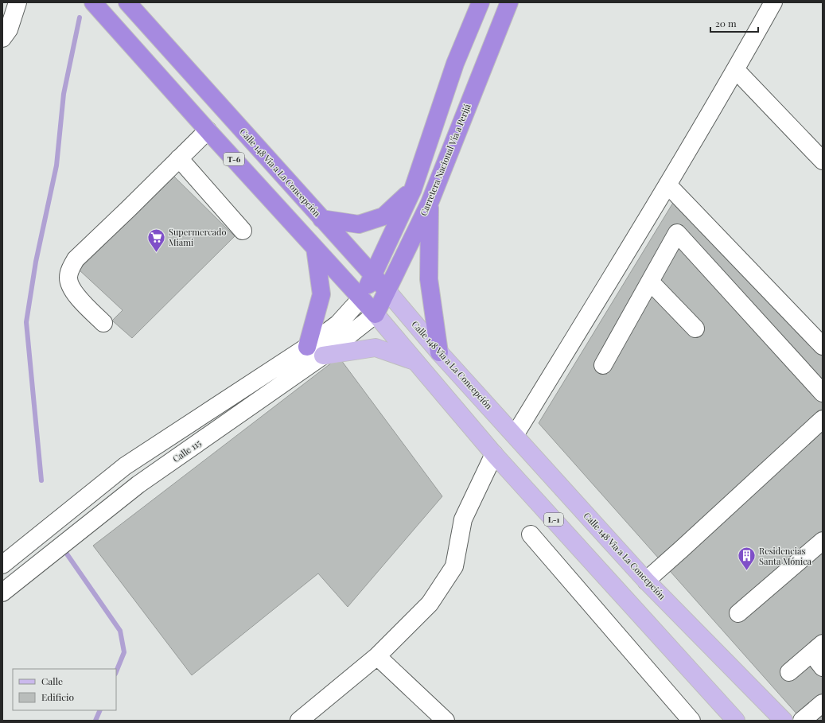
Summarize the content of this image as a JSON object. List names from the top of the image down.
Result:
{
  "streets": {
    "highway": ["T-6", "Carretera Nacional Vía a Perijá", "Calle 148 Via a La Concepción"],
    "main road": ["L-1"],
    "street": ["Calle 115"]
  },
  "crossings": [
    ["T-6", "Carretera Nacional Vía a Perijá"],
    ["T-6", "Calle 115"],
    ["T-6", "L-1"],
    ["Carretera Nacional Vía a Perijá", "Calle 148 Via a La Concepción"],
    ["Carretera Nacional Vía a Perijá", "Calle 115"],
    ["Carretera Nacional Vía a Perijá", "L-1"],
    ["Calle 115", "L-1"]
  ],
  "places": {
    "supermarket": ["Supermercado Miami"],
    "building": ["Residencias Santa Mónica"]
  },
  "legend": ["Calle", "Edificio"],
  "scale_bar": "20 m"
}
